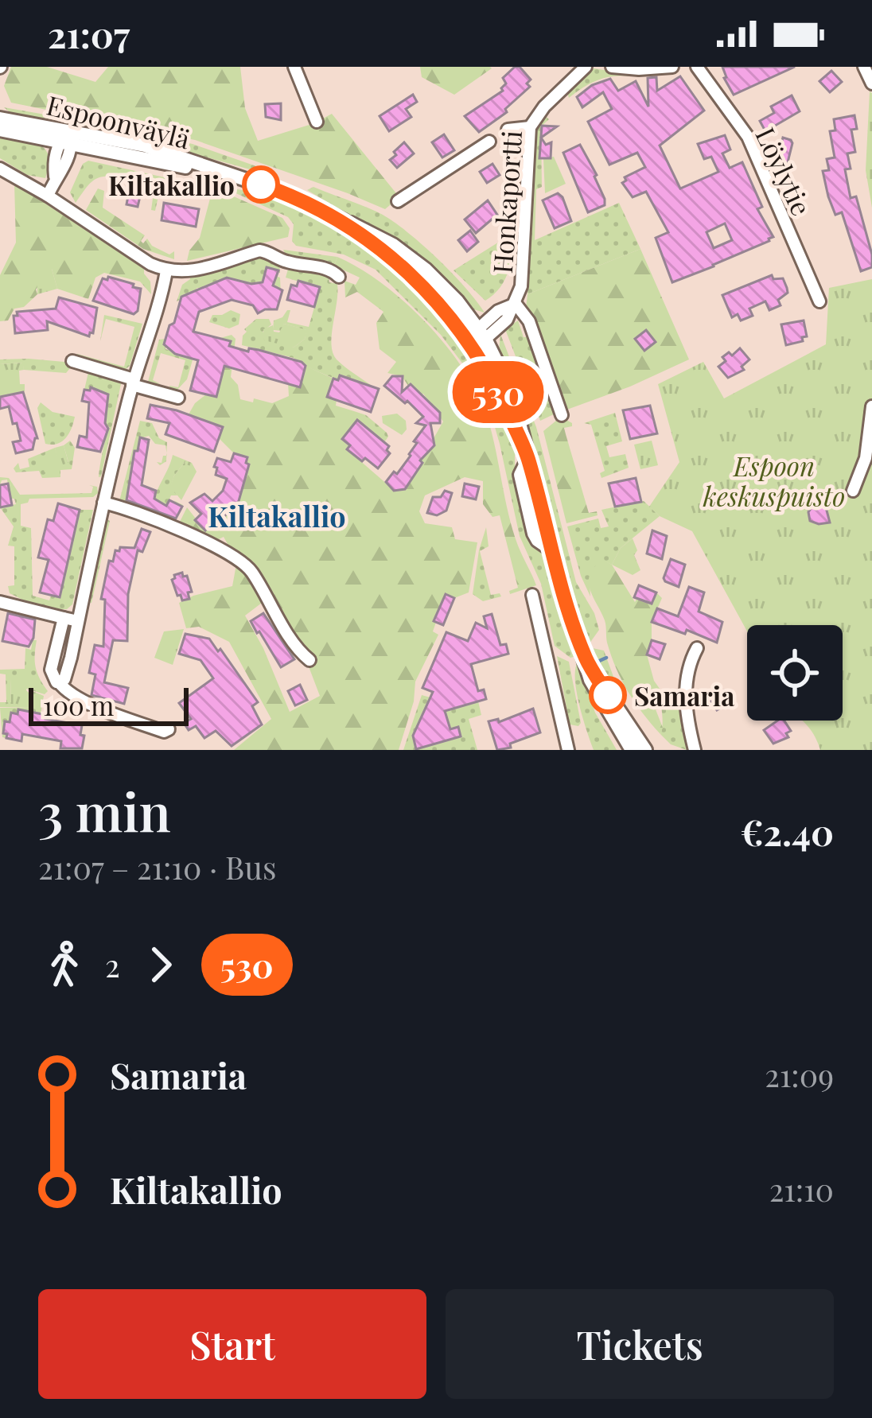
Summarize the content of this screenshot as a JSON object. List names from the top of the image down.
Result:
{
  "streets": {
    "main road": ["Espoonväylä"],
    "street": ["Löylytie", "Honkaportti"]
  },
  "crossings": [
    ["Espoonväylä", "Honkaportti"]
  ],
  "districts": ["Kiltakallio"],
  "parks": ["Espoon keskuspuisto"],
  "places": ["Kiltakallio", "Samaria"],
  "lines": ["bus line 530"],
  "scale_bar": "100 m",
  "page": {
    "status": "21:07",
    "on_map": "530",
    "scale": "100 m",
    "heading": ["3 min", "21:07 – 21:10 · Bus", "€2.40"],
    "legs": ["2", "530"],
    "list": [
      {
        "name": "Samaria",
        "value": "21:09"
      },
      {
        "name": "Kiltakallio",
        "value": "21:10"
      }
    ],
    "buttons": ["Start", "Tickets"]
  }
}
